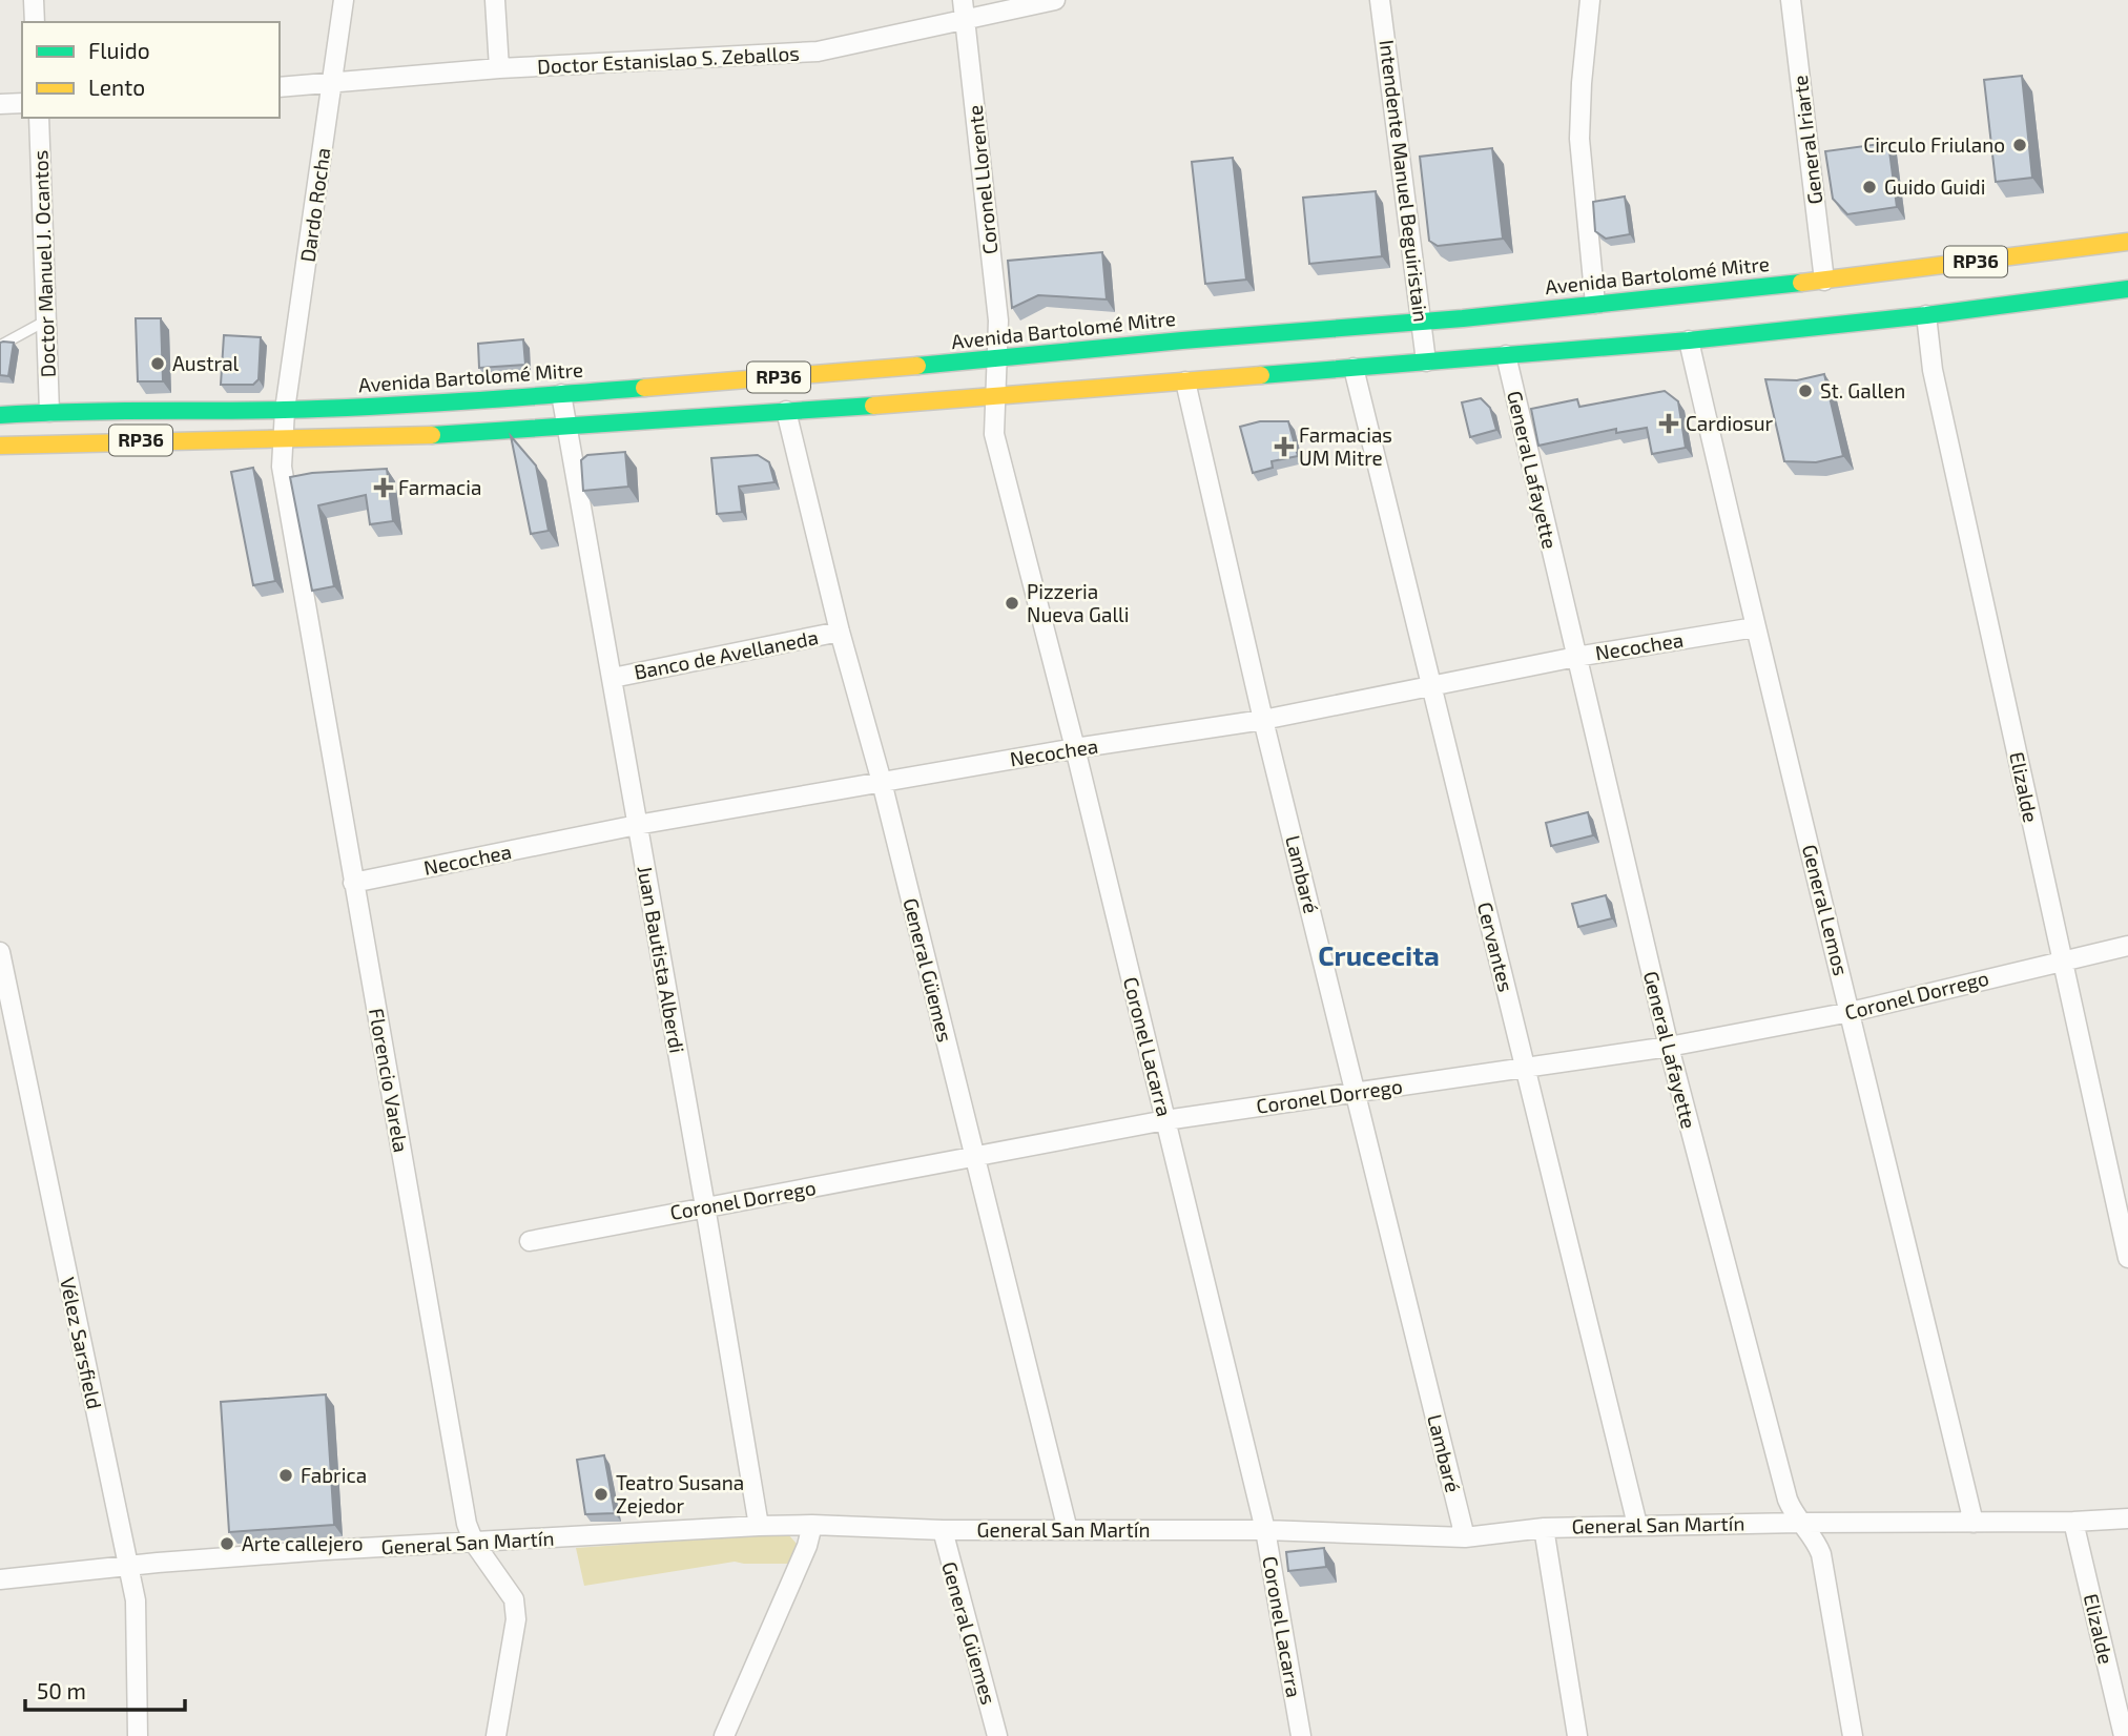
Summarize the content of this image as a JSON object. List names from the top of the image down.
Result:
{
  "streets": {
    "main road": ["RP36", "Avenida Bartolomé Mitre"],
    "street": [
      "Doctor Estanislao S. Zeballos",
      "General Iriarte",
      "Coronel Llorente",
      "Intendente Manuel Beguiristain",
      "Dardo Rocha",
      "Doctor Manuel J. Ocantos",
      "General Lafayette",
      "Necochea",
      "Banco de Avellaneda",
      "Elizalde",
      "Lambaré",
      "General Lemos",
      "Cervantes",
      "Juan Bautista Alberdi",
      "General Güemes",
      "Coronel Dorrego",
      "Coronel Lacarra",
      "Florencio Varela",
      "Vélez Sarsfield",
      "General San Martín"
    ]
  },
  "crossings": [
    ["Doctor Estanislao S. Zeballos", "Coronel Llorente"],
    ["Doctor Estanislao S. Zeballos", "Dardo Rocha"],
    ["General Iriarte", "Avenida Bartolomé Mitre"],
    ["Coronel Llorente", "Avenida Bartolomé Mitre"],
    ["Coronel Llorente", "Coronel Lacarra"],
    ["Intendente Manuel Beguiristain", "RP36"],
    ["Intendente Manuel Beguiristain", "Avenida Bartolomé Mitre"],
    ["Dardo Rocha", "Avenida Bartolomé Mitre"],
    ["Dardo Rocha", "Florencio Varela"],
    ["RP36", "General Lafayette"],
    ["RP36", "Elizalde"],
    ["RP36", "Lambaré"],
    ["RP36", "General Lemos"],
    ["RP36", "Cervantes"],
    ["RP36", "Juan Bautista Alberdi"],
    ["RP36", "General Güemes"],
    ["RP36", "Coronel Lacarra"],
    ["RP36", "Florencio Varela"],
    ["Doctor Manuel J. Ocantos", "Avenida Bartolomé Mitre"],
    ["Avenida Bartolomé Mitre", "Juan Bautista Alberdi"],
    ["Avenida Bartolomé Mitre", "Coronel Lacarra"],
    ["Avenida Bartolomé Mitre", "Florencio Varela"],
    ["General Lafayette", "Necochea"],
    ["General Lafayette", "Coronel Dorrego"],
    ["General Lafayette", "General San Martín"],
    ["Necochea", "Lambaré"],
    ["Necochea", "General Lemos"],
    ["Necochea", "Cervantes"],
    ["Necochea", "Juan Bautista Alberdi"],
    ["Necochea", "General Güemes"],
    ["Necochea", "Coronel Lacarra"],
    ["Necochea", "Florencio Varela"],
    ["Banco de Avellaneda", "Juan Bautista Alberdi"],
    ["Banco de Avellaneda", "General Güemes"],
    ["Elizalde", "Coronel Dorrego"],
    ["Elizalde", "General San Martín"],
    ["Lambaré", "Coronel Dorrego"],
    ["Lambaré", "General San Martín"],
    ["General Lemos", "Coronel Dorrego"],
    ["General Lemos", "General San Martín"],
    ["Cervantes", "Coronel Dorrego"],
    ["Cervantes", "General San Martín"],
    ["Juan Bautista Alberdi", "Coronel Dorrego"],
    ["Juan Bautista Alberdi", "General San Martín"],
    ["General Güemes", "Coronel Dorrego"],
    ["General Güemes", "General San Martín"],
    ["Coronel Dorrego", "Coronel Lacarra"],
    ["Coronel Lacarra", "General San Martín"],
    ["Florencio Varela", "General San Martín"],
    ["Vélez Sarsfield", "General San Martín"]
  ],
  "districts": ["Crucecita"],
  "places": {
    "other": [
      "Circulo Friulano",
      "Guido Guidi",
      "Austral",
      "St. Gallen",
      "Pizzeria Nueva Galli",
      "Fabrica",
      "Teatro Susana Zejedor",
      "Arte callejero"
    ],
    "health": ["Cardiosur", "Farmacias UM Mitre", "Farmacia"]
  },
  "legend": ["Fluido", "Lento"],
  "scale_bar": "50 m"
}
